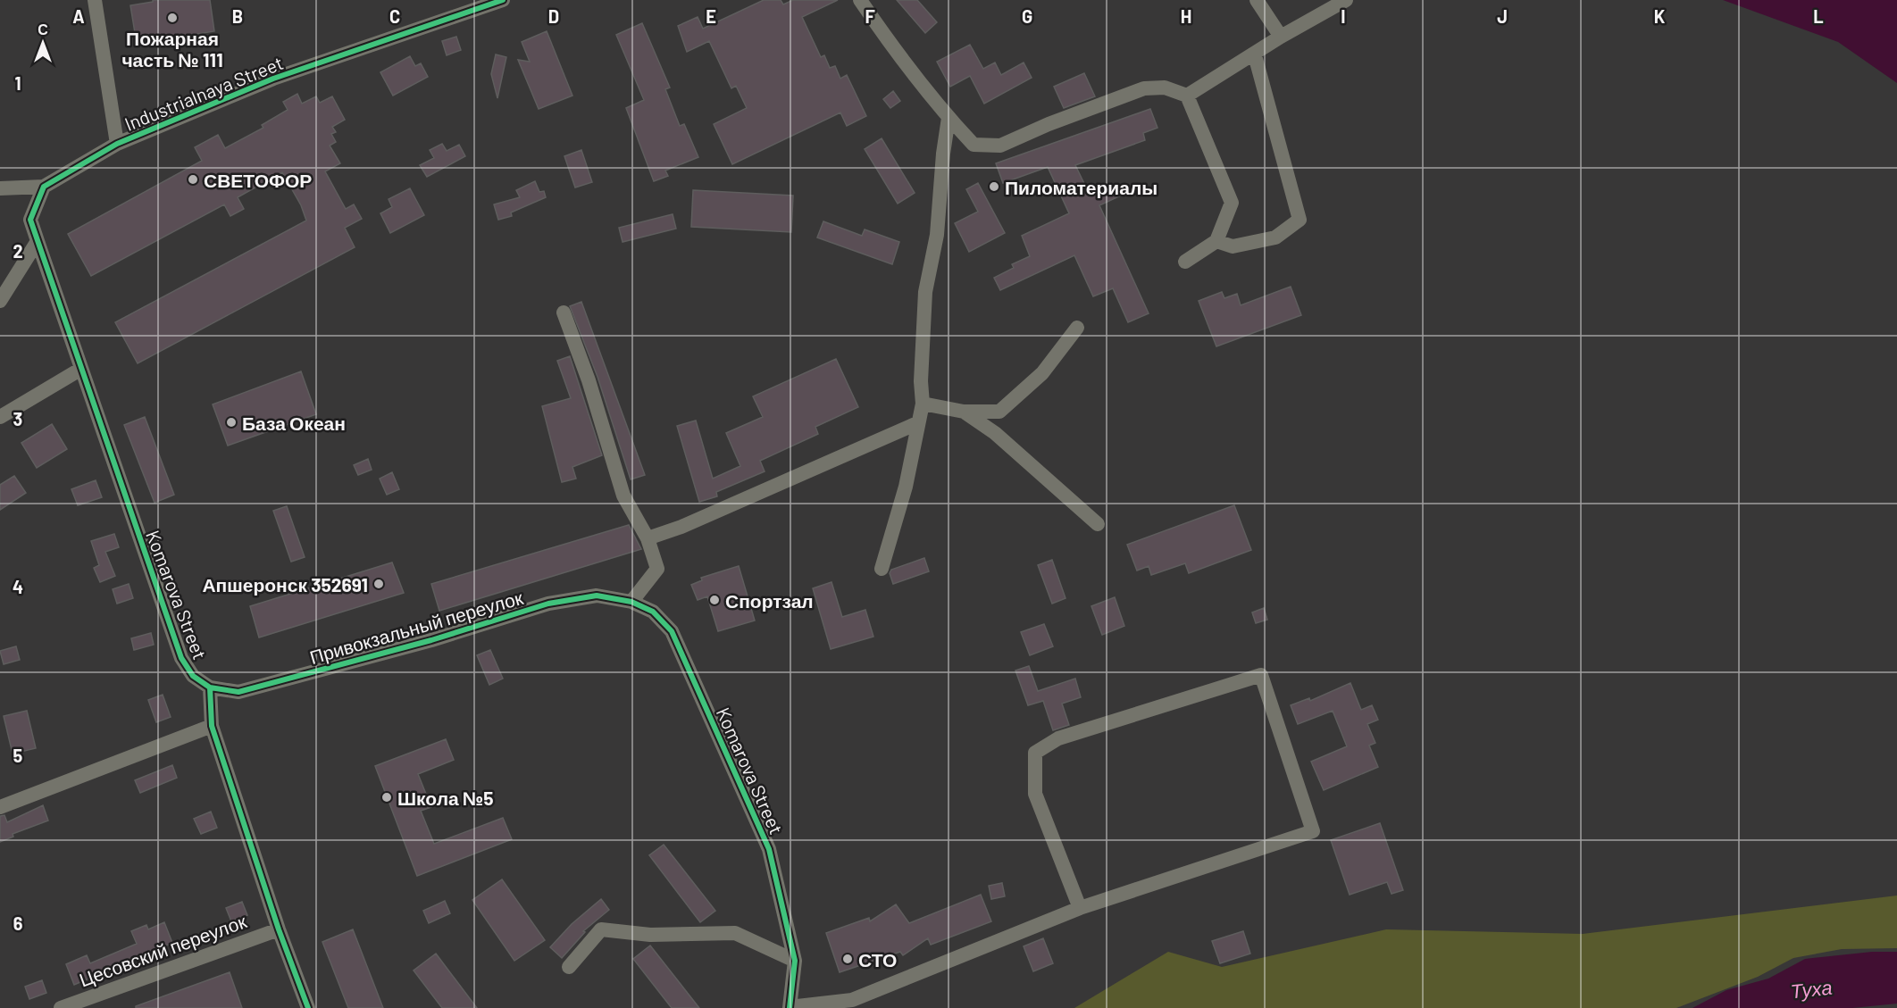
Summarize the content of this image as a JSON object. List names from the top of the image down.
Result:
{
  "streets": {
    "street": [
      "Industrialnaya Street",
      "Komarova Street",
      "Привокзальный переулок",
      "Цесовский переулок"
    ]
  },
  "crossings": [
    ["Industrialnaya Street", "Komarova Street"],
    ["Komarova Street", "Привокзальный переулок"]
  ],
  "water": ["Туха"],
  "places": [
    "Пожарная часть № 111",
    "СВЕТОФОР",
    "Пиломатериалы",
    "База Океан",
    "Апшеронск 352691",
    "Спортзал",
    "Школа №5",
    "СТО"
  ],
  "north": "top",
  "grid": {
    "columns": [
      "A",
      "B",
      "C",
      "D",
      "E",
      "F",
      "G",
      "H",
      "I",
      "J",
      "K",
      "L"
    ],
    "rows": [
      "1",
      "2",
      "3",
      "4",
      "5",
      "6"
    ]
  }
}
